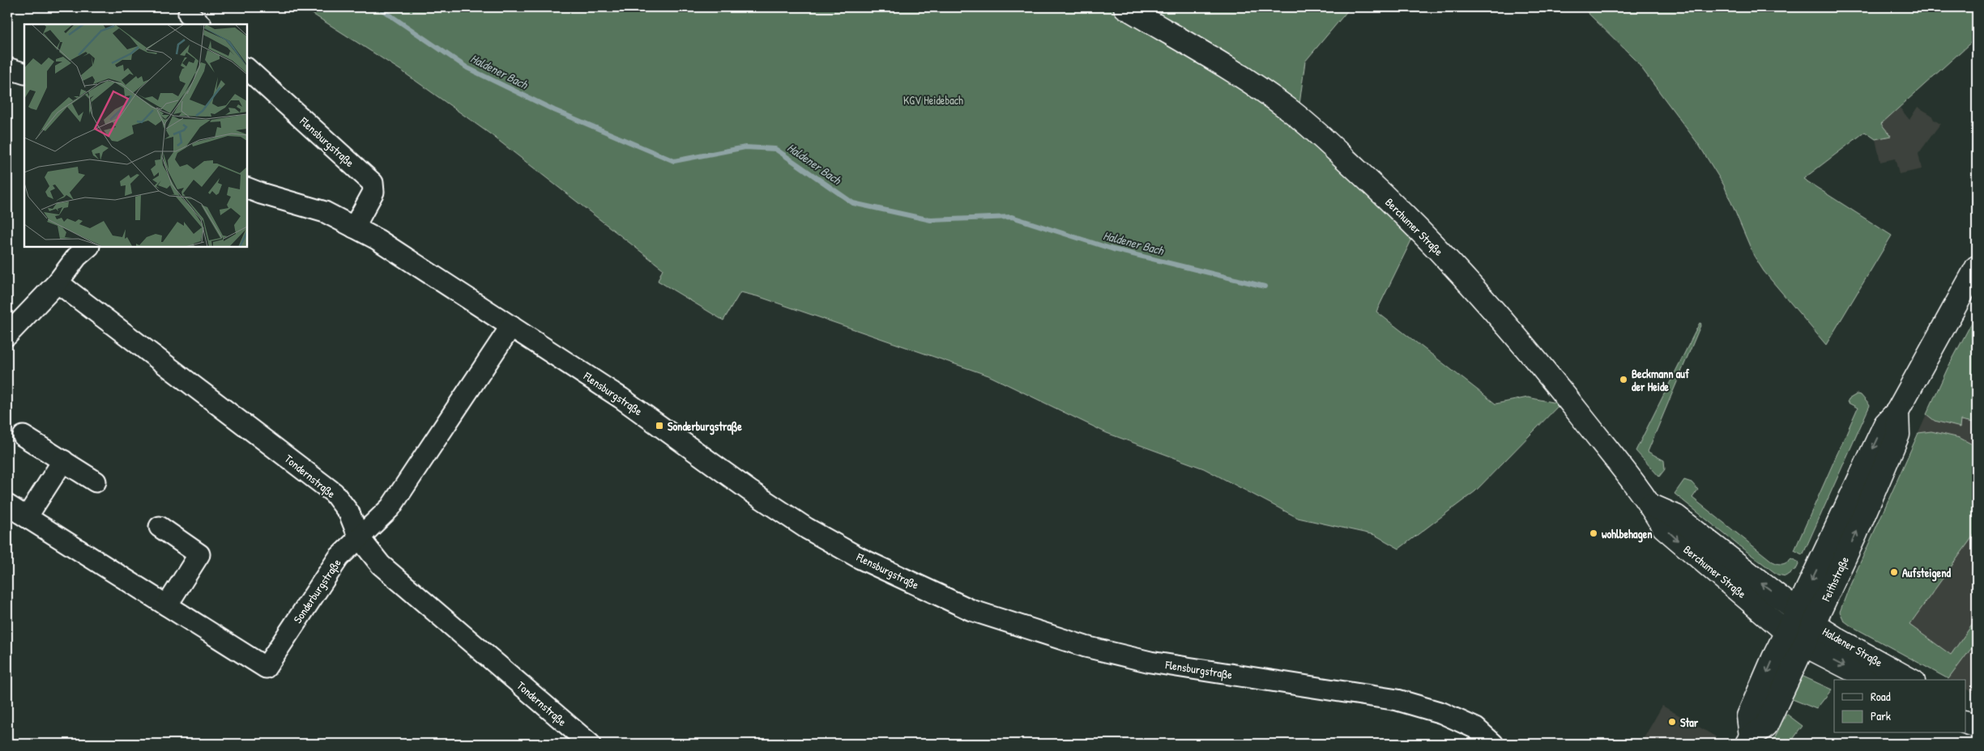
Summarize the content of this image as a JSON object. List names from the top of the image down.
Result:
{
  "streets": {
    "main road": ["Berchumer Straße", "Feithstraße", "Haldener Straße"],
    "street": ["Flensburgstraße", "Tondernstraße", "Sonderburgstraße"]
  },
  "crossings": [
    ["Flensburgstraße", "Sonderburgstraße"],
    ["Berchumer Straße", "Feithstraße"],
    ["Berchumer Straße", "Haldener Straße"],
    ["Tondernstraße", "Sonderburgstraße"],
    ["Feithstraße", "Haldener Straße"]
  ],
  "water": ["Haldener Bach"],
  "parks": ["KGV Heidebach"],
  "places": {
    "other": [
      "Beckmann auf der Heide",
      "wohlbehagen",
      "Aufsteigend",
      "Star"
    ],
    "transit": ["Sonderburgstraße"]
  },
  "legend": ["Road", "Park"]
}
